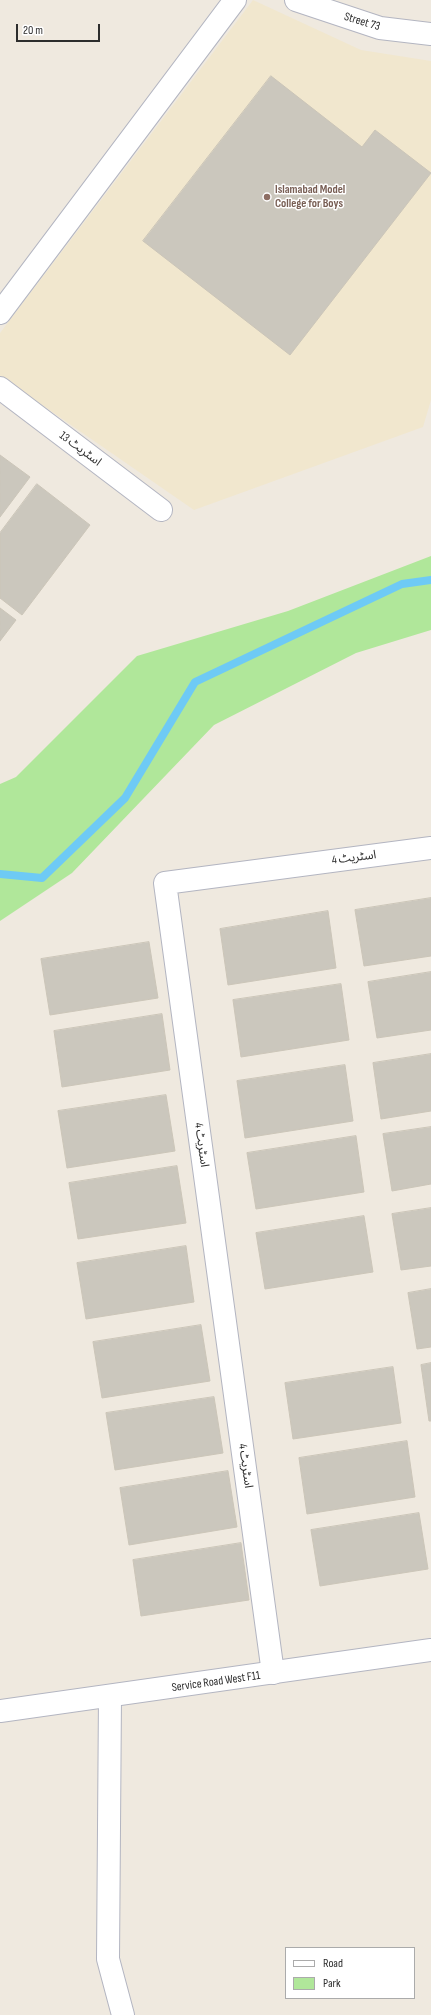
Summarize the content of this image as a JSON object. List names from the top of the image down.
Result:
{
  "streets": {
    "street": [
      "Street 73",
      "اسٹریٹ 13",
      "اسٹریٹ 4",
      "Service Road West F11"
    ]
  },
  "crossings": [
    ["اسٹریٹ 4", "Service Road West F11"]
  ],
  "places": ["Islamabad Model College for Boys"],
  "legend": ["Road", "Park"],
  "scale_bar": "20 m"
}
